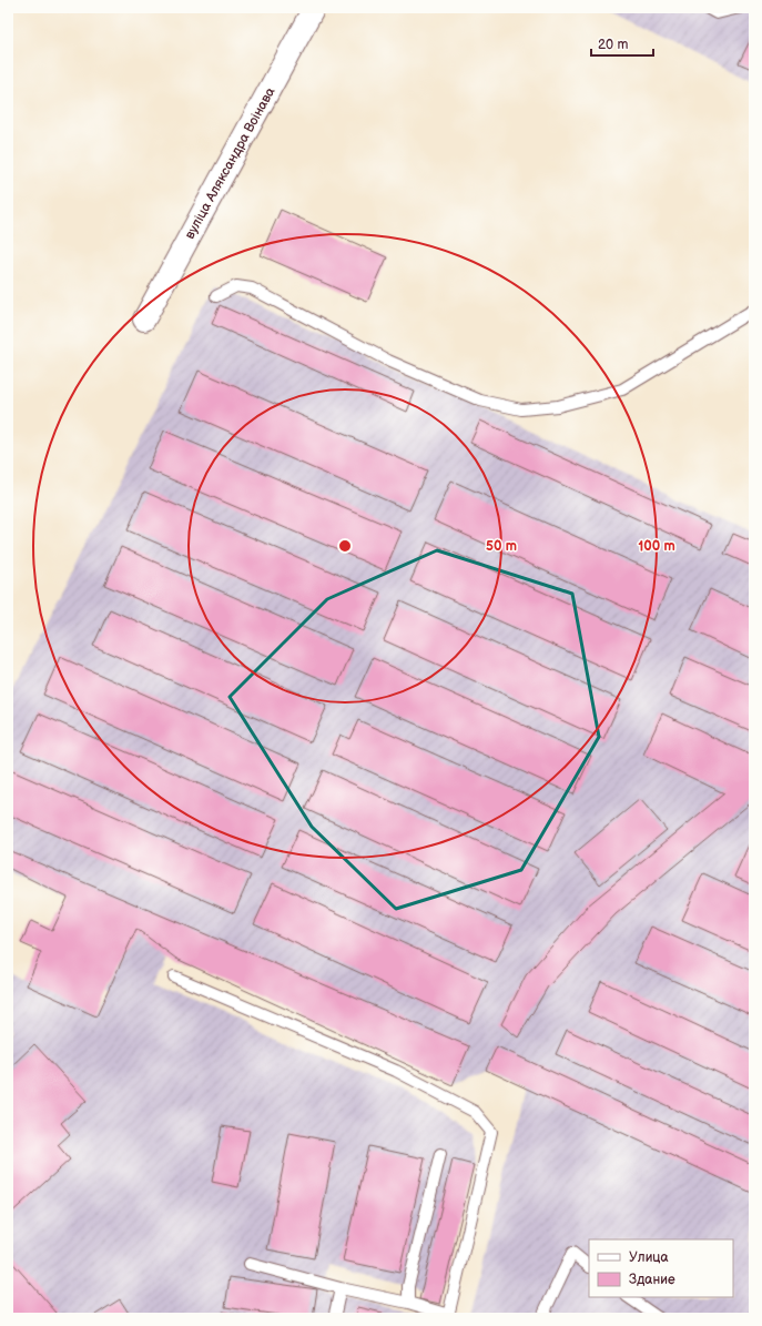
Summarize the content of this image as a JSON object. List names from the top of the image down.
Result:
{
  "streets": {
    "street": ["вуліца Аляксандра Воінава"]
  },
  "legend": ["Улица", "Здание"],
  "scale_bar": "20 m",
  "rings": ["50 m", "100 m"]
}
